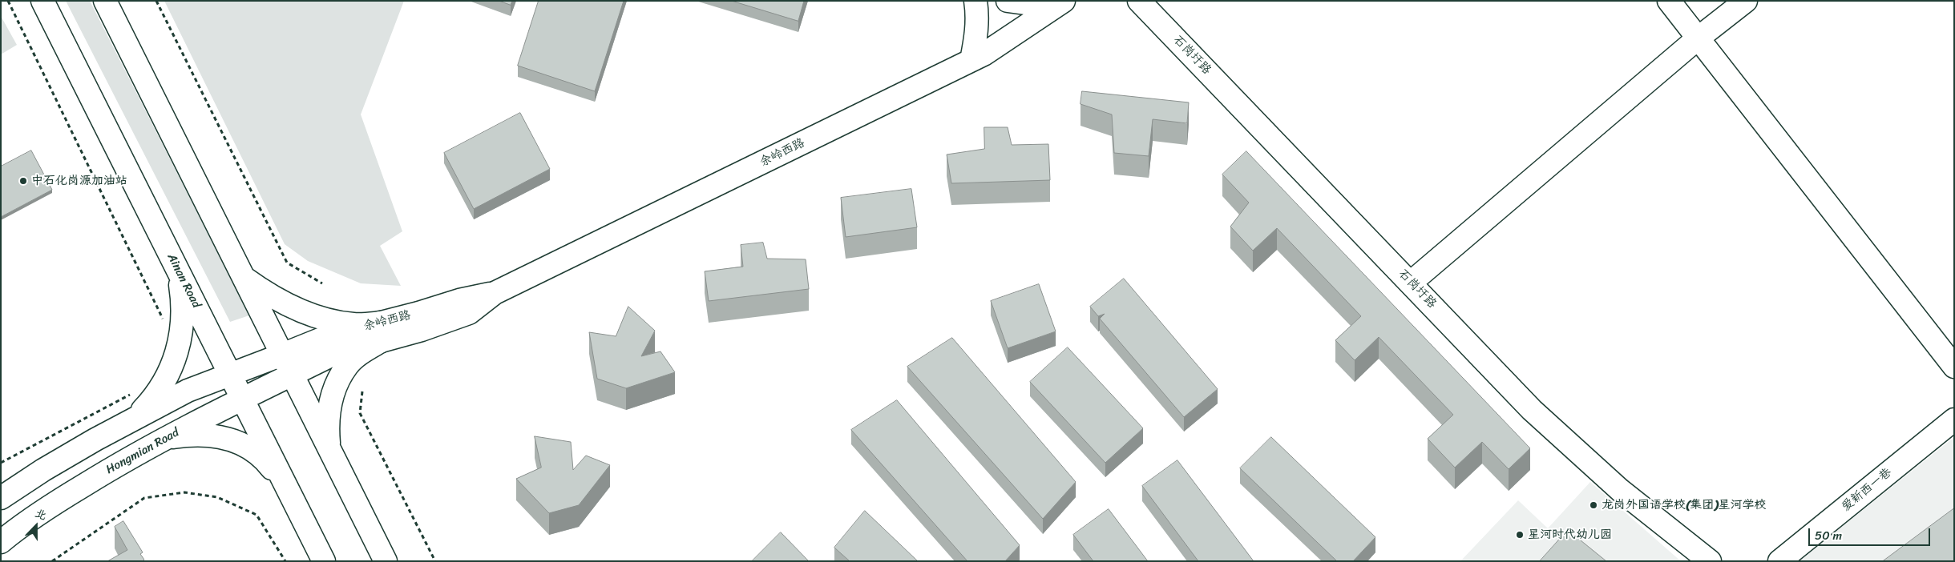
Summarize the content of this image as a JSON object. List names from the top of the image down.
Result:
{
  "streets": {
    "street": [
      "石岗圩路",
      "余岭西路",
      "Ainan Road",
      "Hongmian Road",
      "爱新西一巷"
    ]
  },
  "crossings": [
    ["余岭西路", "Hongmian Road"],
    ["Ainan Road", "Hongmian Road"]
  ],
  "places": ["中石化岗源加油站", "龙岗外国语学校(集团)星河学校", "星河时代幼儿园"],
  "scale_bar": "50 m",
  "north": "top"
}
